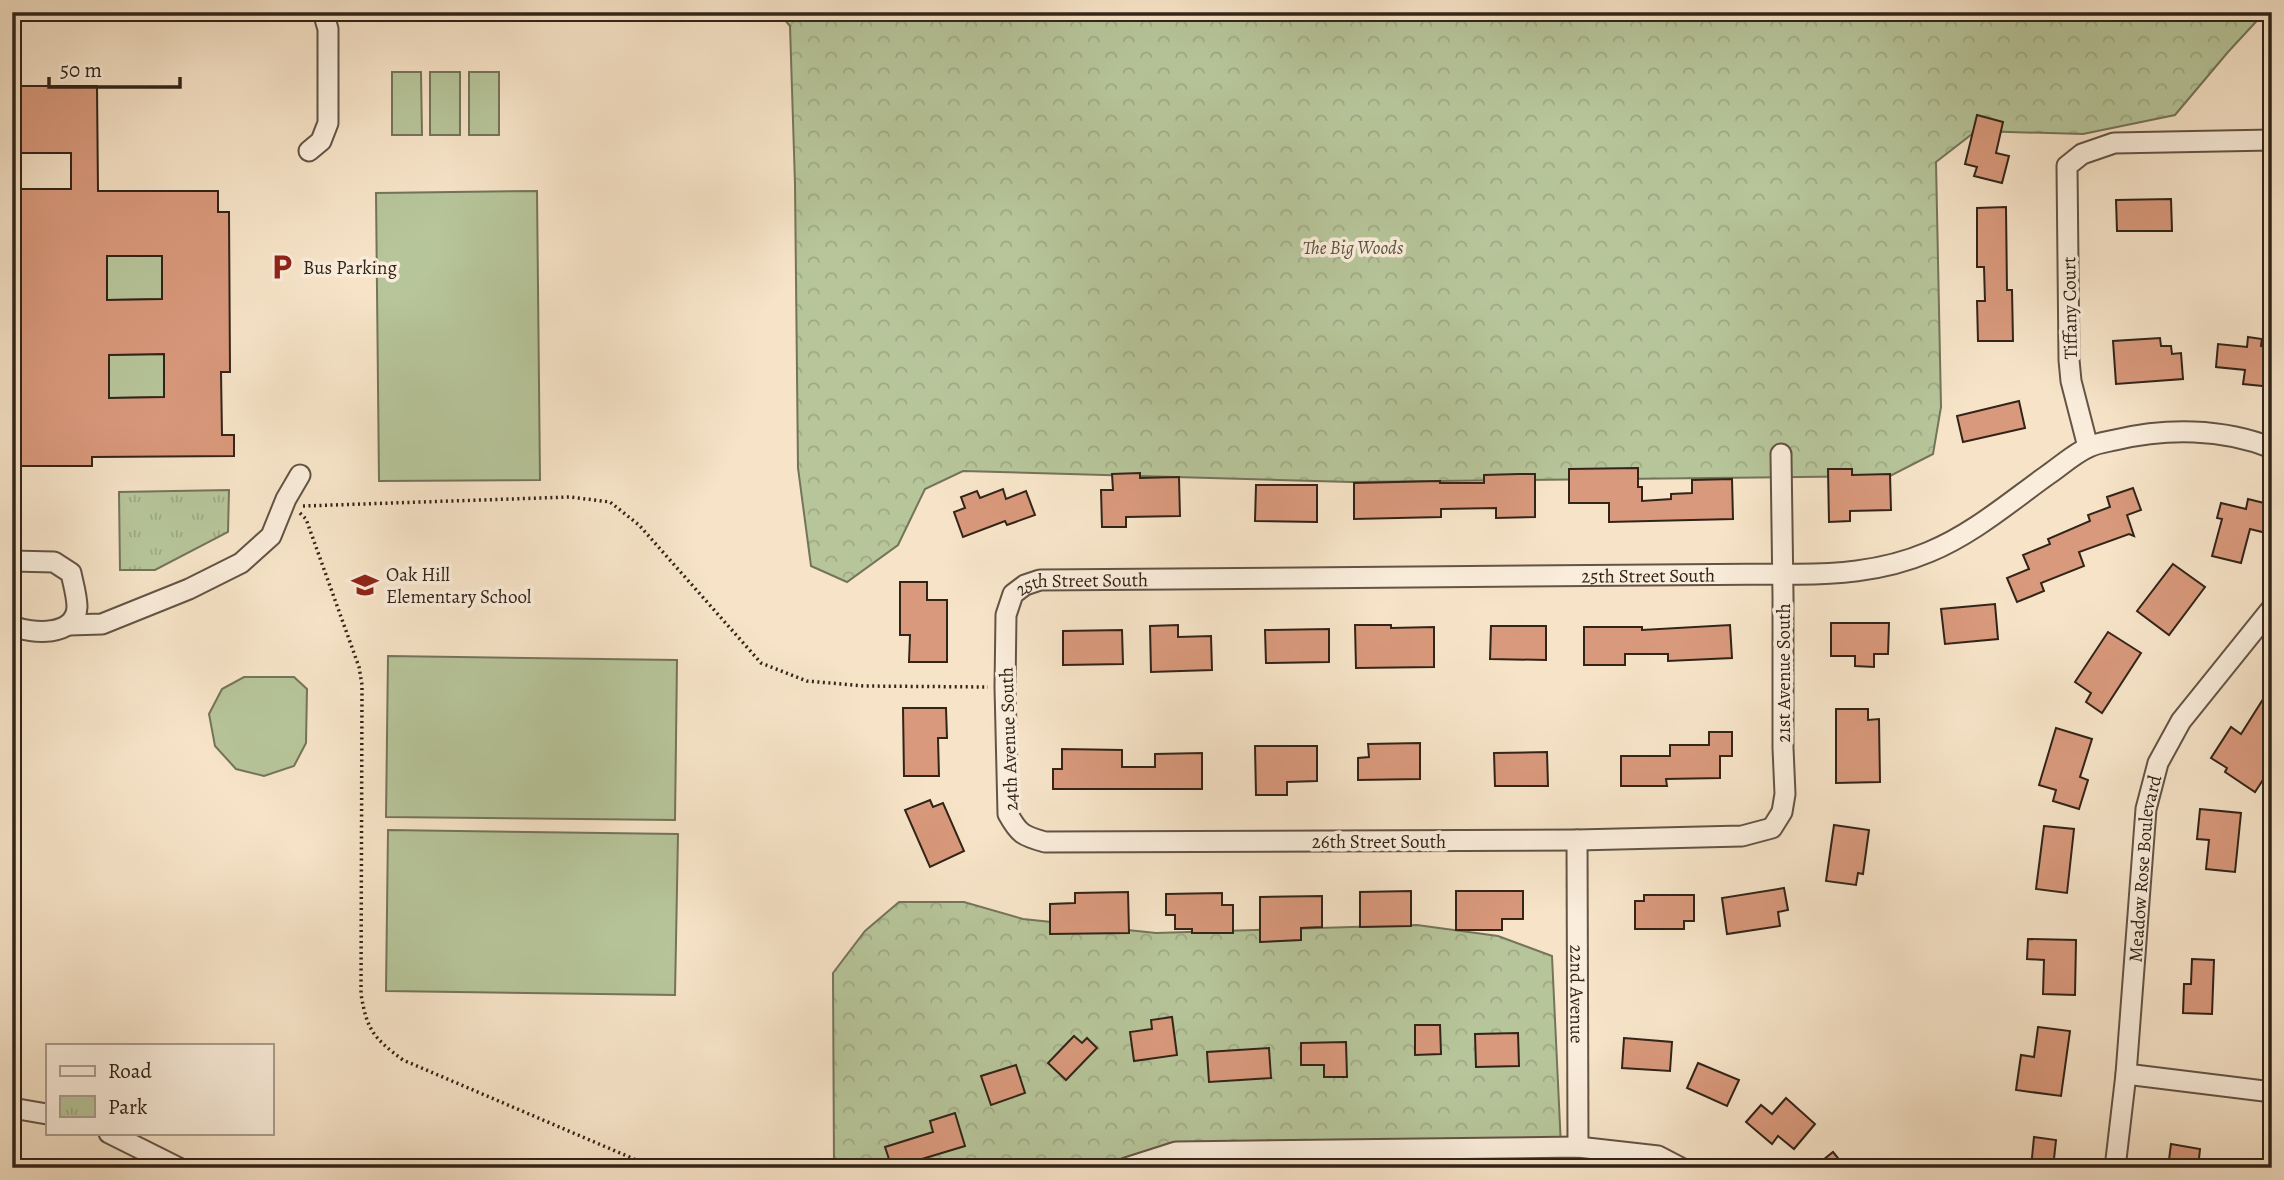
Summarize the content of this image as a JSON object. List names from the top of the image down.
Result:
{
  "streets": {
    "street": [
      "Tiffany Court",
      "25th Street South",
      "21st Avenue South",
      "24th Avenue South",
      "26th Street South",
      "Meadow Rose Boulevard",
      "22nd Avenue"
    ]
  },
  "crossings": [
    ["Tiffany Court", "25th Street South"],
    ["25th Street South", "21st Avenue South"],
    ["25th Street South", "24th Avenue South"],
    ["21st Avenue South", "26th Street South"],
    ["24th Avenue South", "26th Street South"],
    ["26th Street South", "22nd Avenue"]
  ],
  "parks": ["The Big Woods"],
  "places": {
    "parking": ["Bus Parking"],
    "school or university": ["Oak Hill Elementary School"]
  },
  "legend": ["Road", "Park"],
  "scale_bar": "50 m"
}
